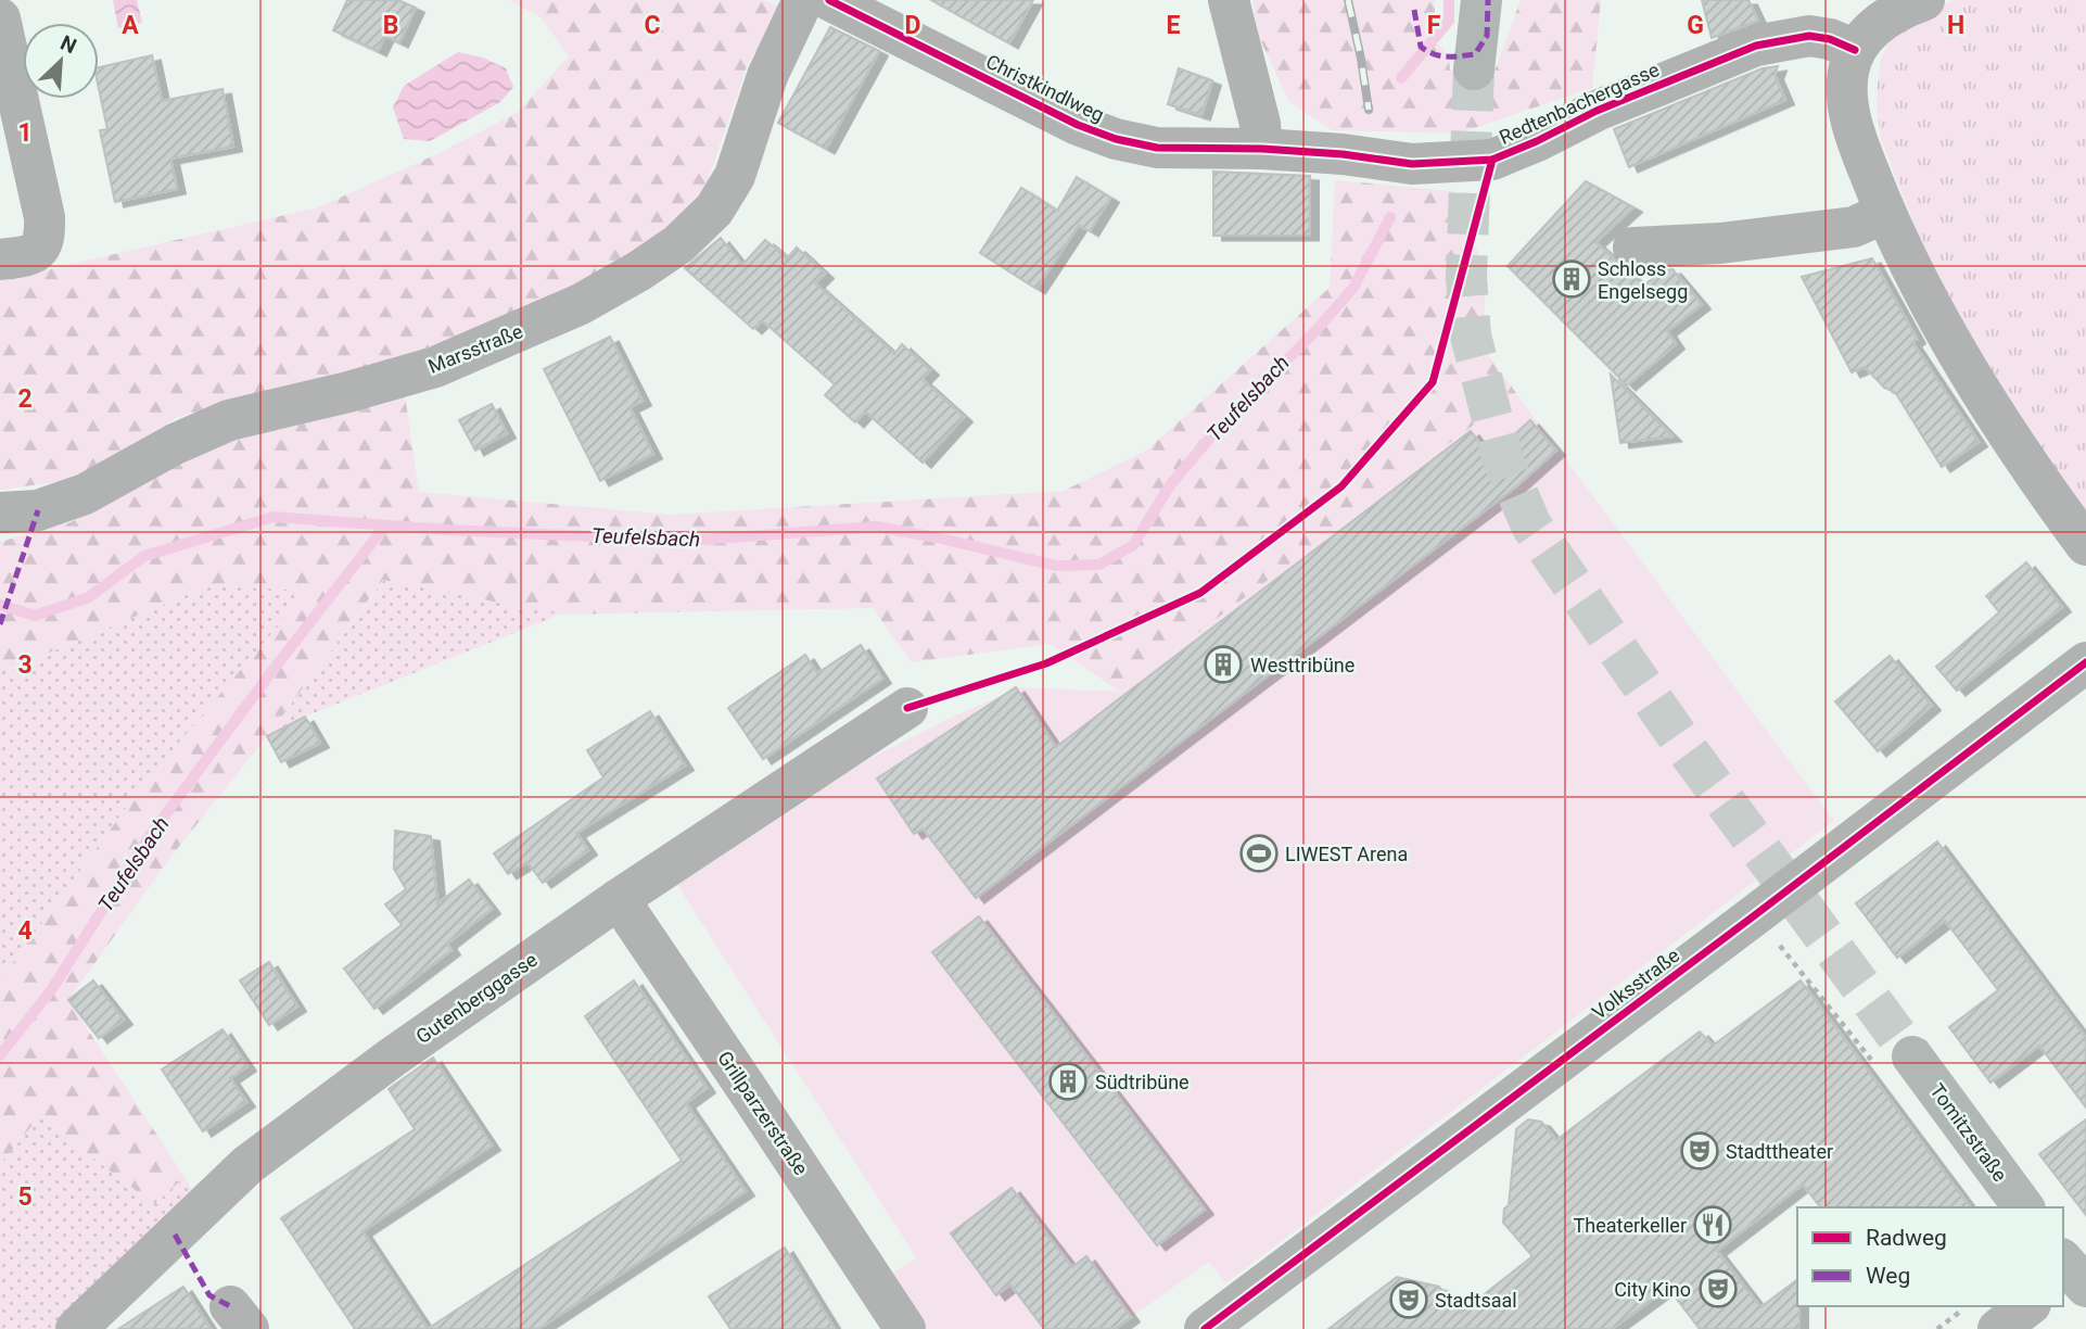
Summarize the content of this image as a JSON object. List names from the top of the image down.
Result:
{
  "streets": {
    "main road": ["Tomitzstraße"],
    "street": [
      "Christkindlweg",
      "Redtenbachergasse",
      "Marsstraße",
      "Volksstraße",
      "Gutenberggasse",
      "Grillparzerstraße"
    ]
  },
  "crossings": [
    ["Christkindlweg", "Redtenbachergasse"],
    ["Christkindlweg", "Marsstraße"],
    ["Gutenberggasse", "Grillparzerstraße"]
  ],
  "water": ["Teufelsbach"],
  "places": {
    "building": ["Schloss Engelsegg", "Westtribüne", "Südtribüne"],
    "sports": ["LIWEST Arena"],
    "theatre": ["Stadttheater", "City Kino", "Stadtsaal"],
    "restaurant": ["Theaterkeller"]
  },
  "legend": ["Radweg", "Weg"],
  "north": "top right",
  "grid": {
    "columns": [
      "A",
      "B",
      "C",
      "D",
      "E",
      "F",
      "G",
      "H"
    ],
    "rows": [
      "1",
      "2",
      "3",
      "4",
      "5"
    ]
  }
}
